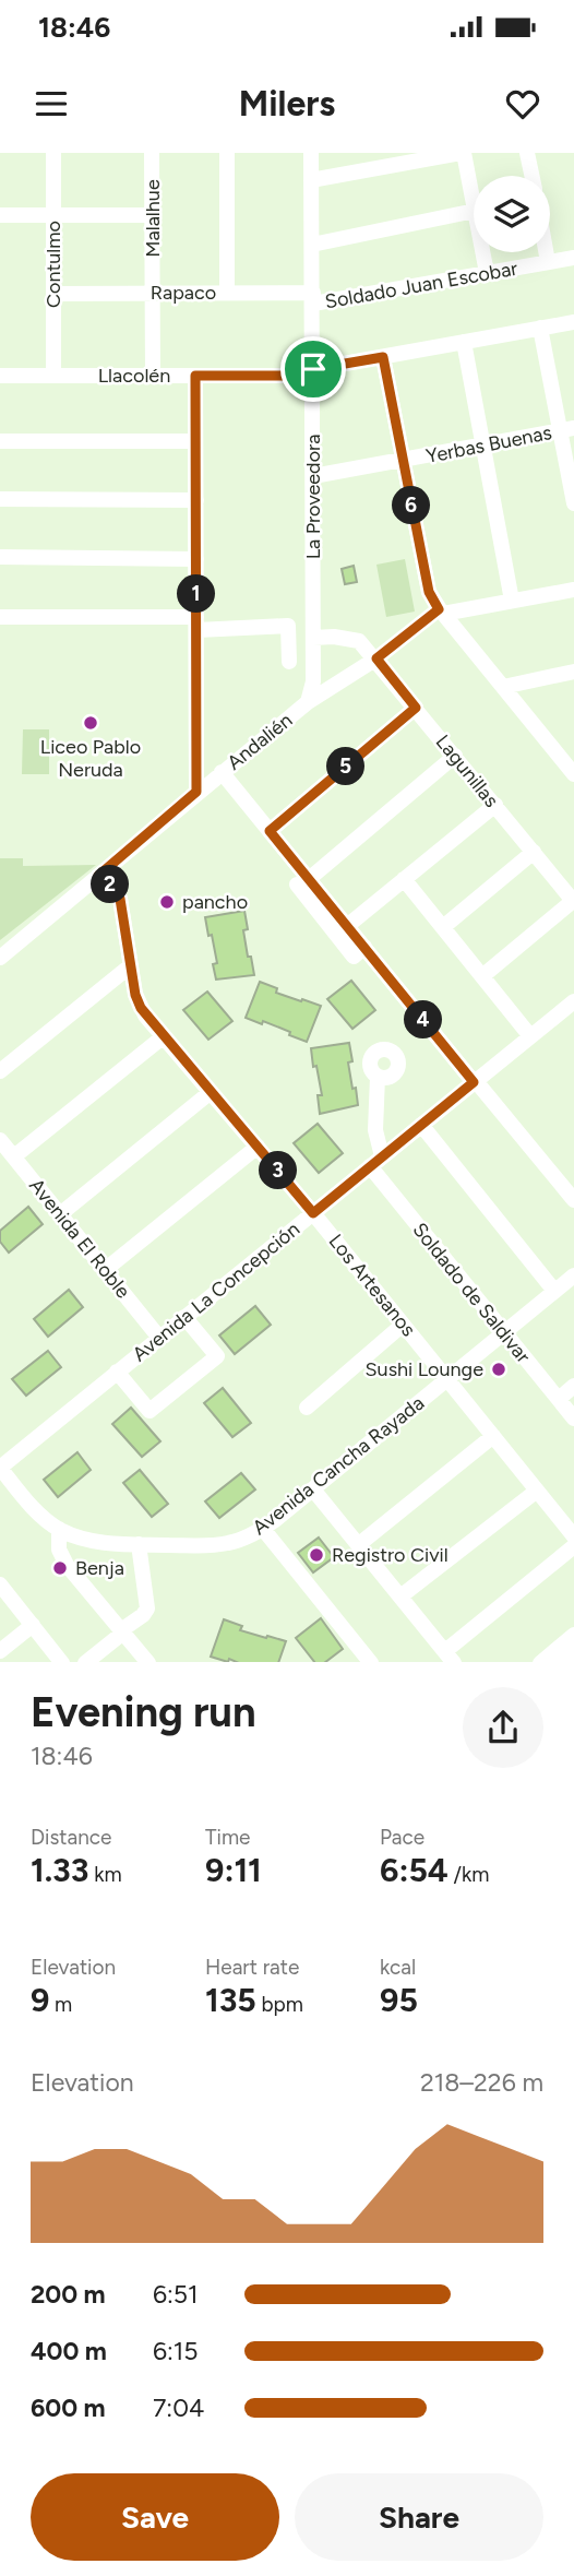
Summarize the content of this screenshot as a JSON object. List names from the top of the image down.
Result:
{
  "streets": {
    "street": [
      "Malalhue",
      "Contulmo",
      "Soldado Juan Escobar",
      "Rapaco",
      "Llacolén",
      "Yerbas Buenas",
      "La Proveedora",
      "Andalién",
      "Lagunillas",
      "Avenida El Roble",
      "Los Artesanos",
      "Avenida La Concepción",
      "Soldado de Saldivar",
      "Avenida Cancha Rayada"
    ]
  },
  "crossings": [
    ["Malalhue", "Rapaco"],
    ["Malalhue", "Llacolén"],
    ["Contulmo", "Rapaco"],
    ["Contulmo", "Llacolén"],
    ["Soldado Juan Escobar", "Rapaco"],
    ["Soldado Juan Escobar", "La Proveedora"],
    ["Rapaco", "La Proveedora"],
    ["Llacolén", "La Proveedora"],
    ["Yerbas Buenas", "La Proveedora"],
    ["La Proveedora", "Andalién"],
    ["La Proveedora", "Lagunillas"],
    ["Andalién", "Lagunillas"],
    ["Andalién", "Los Artesanos"],
    ["Avenida El Roble", "Avenida La Concepción"],
    ["Los Artesanos", "Avenida La Concepción"],
    ["Los Artesanos", "Avenida Cancha Rayada"],
    ["Avenida La Concepción", "Soldado de Saldivar"],
    ["Avenida La Concepción", "Avenida Cancha Rayada"],
    ["Soldado de Saldivar", "Avenida Cancha Rayada"]
  ],
  "places": [
    "Liceo Pablo Neruda",
    "pancho",
    "Sushi Lounge",
    "Registro Civil",
    "Benja"
  ],
  "page": {
    "status": "18:46",
    "header": "Milers",
    "pins": [
      "6",
      "1",
      "5",
      "2",
      "4",
      "3"
    ],
    "heading": ["Evening run", "18:46"],
    "stats": [
      ["Distance", "1.33 km"],
      ["Time", "9:11"],
      ["Pace", "6:54 /km"],
      ["Elevation", "9 m"],
      ["Heart rate", "135 bpm"],
      ["kcal", "95"]
    ],
    "chart": ["Elevation", "218–226 m"],
    "list": [
      {
        "name": "200 m",
        "note": "6:51"
      },
      {
        "name": "400 m",
        "note": "6:15"
      },
      {
        "name": "600 m",
        "note": "7:04"
      }
    ],
    "buttons": ["Save", "Share"]
  }
}
